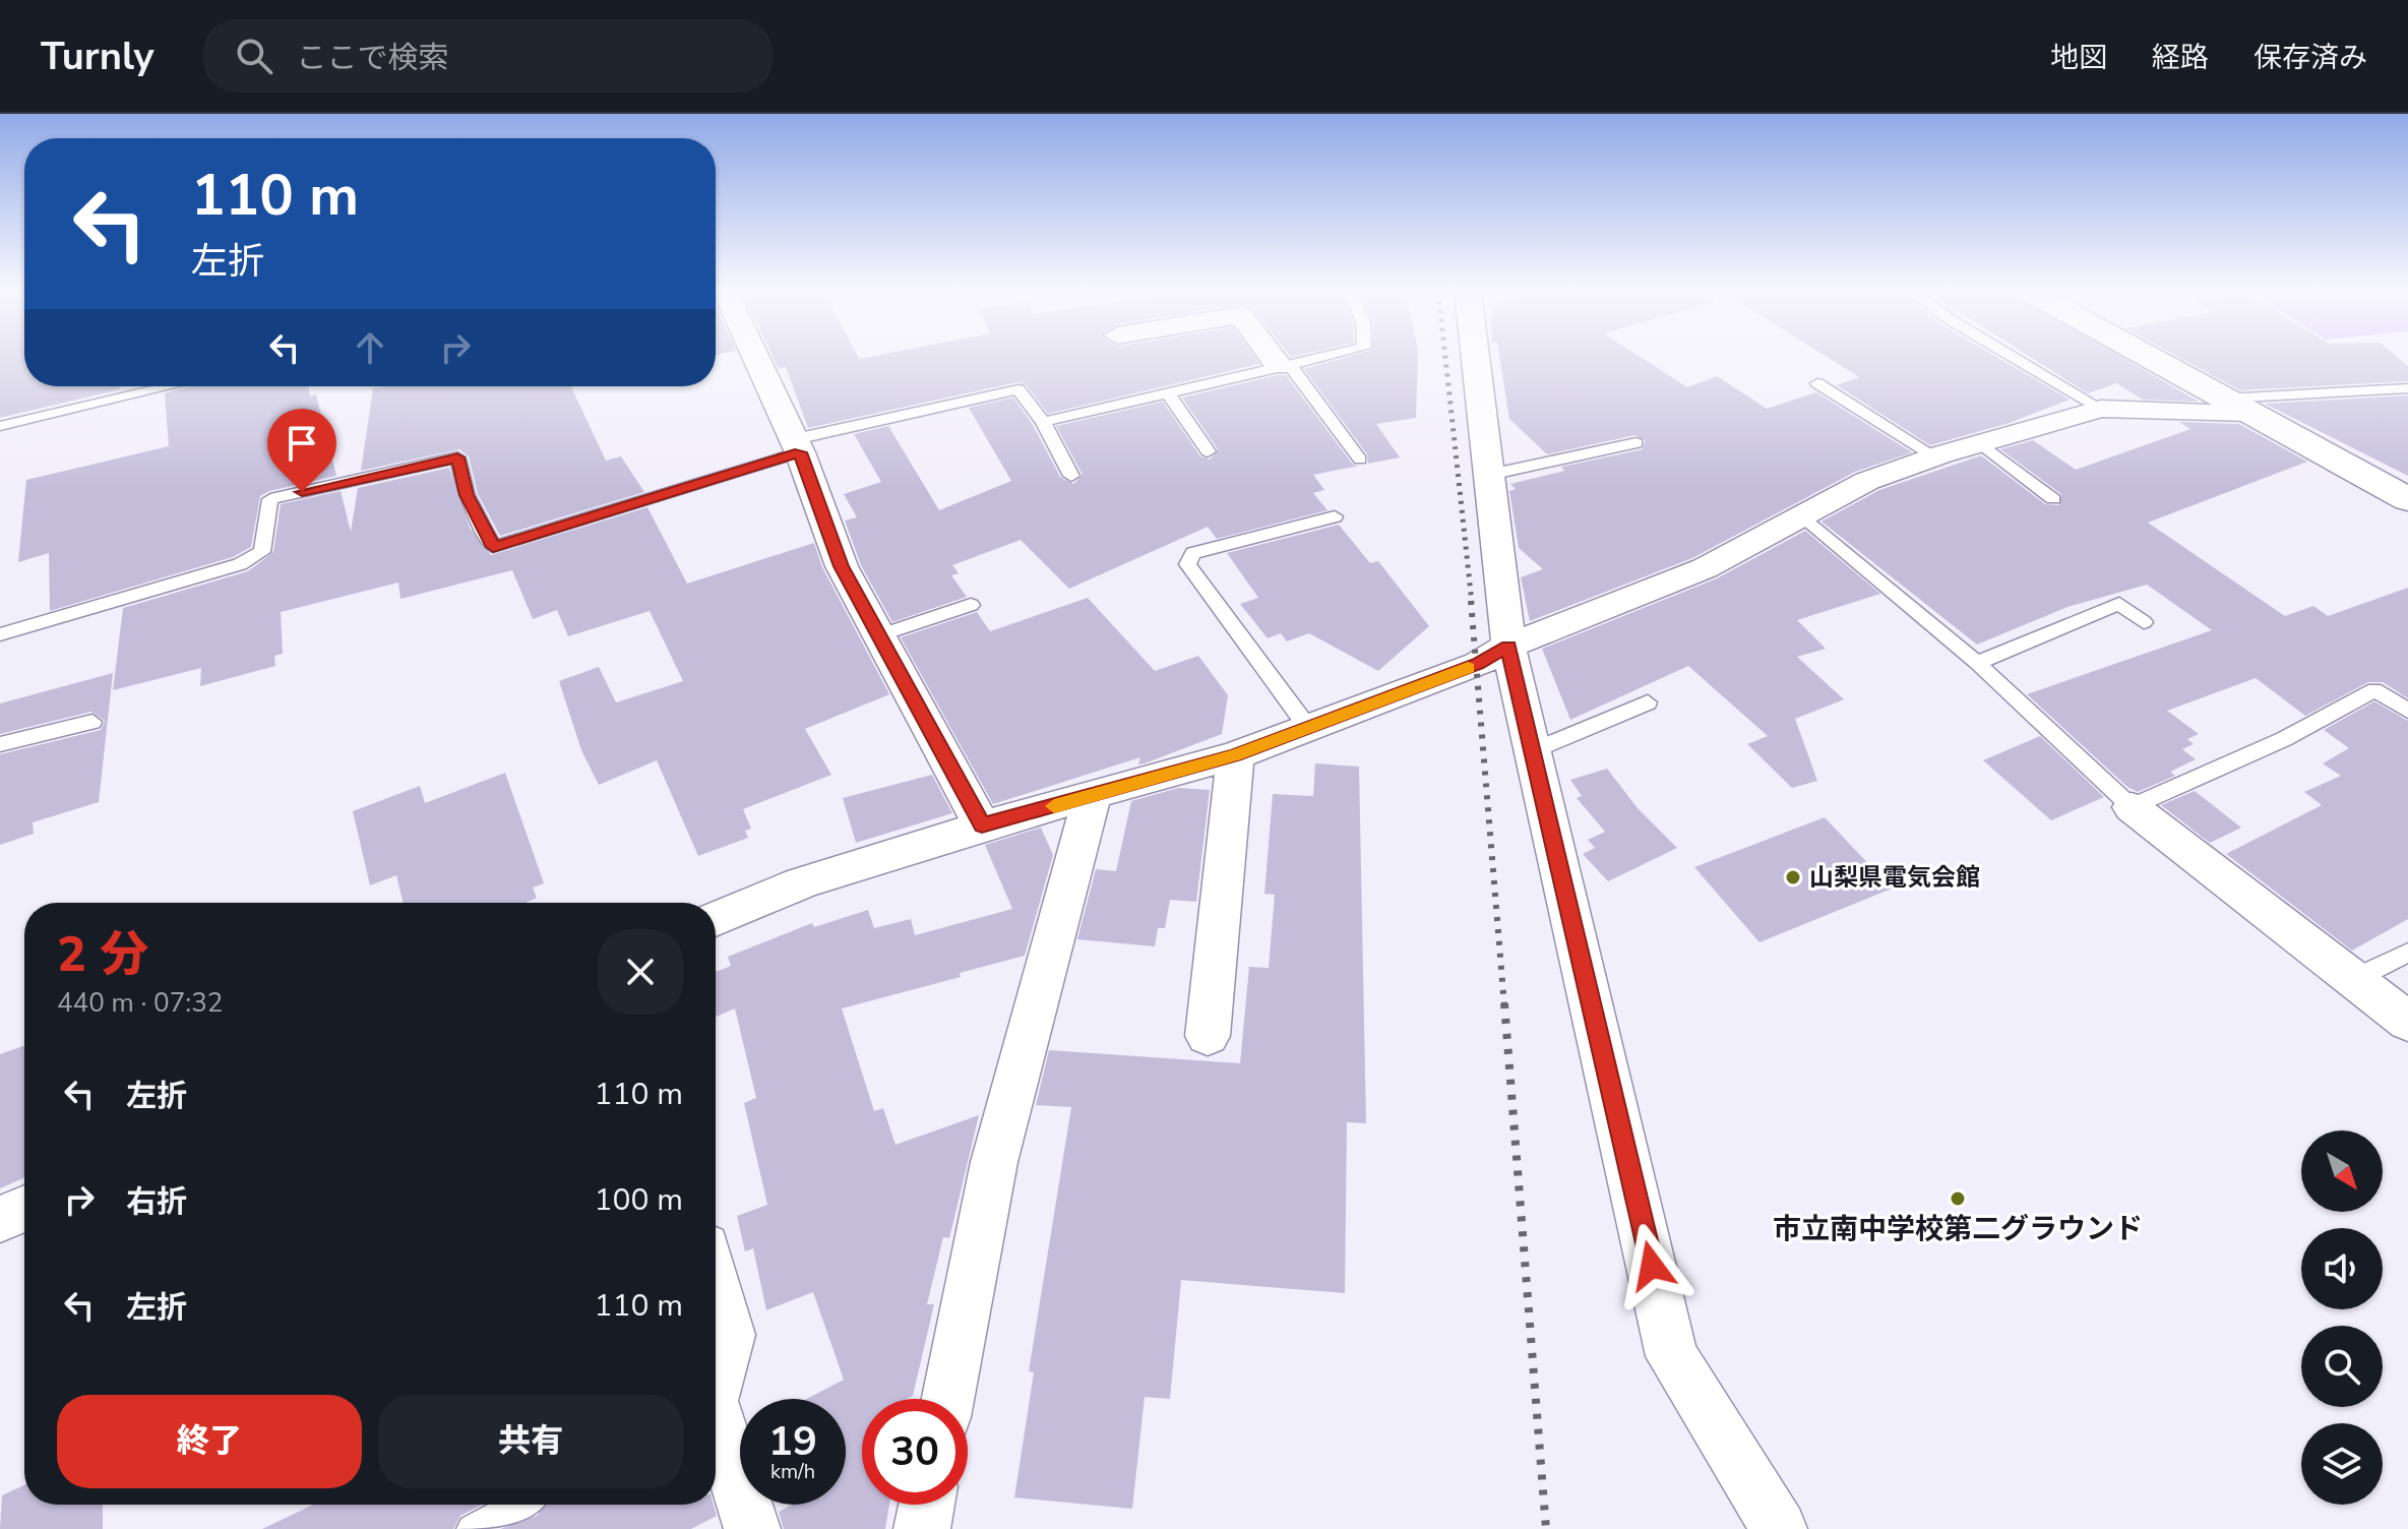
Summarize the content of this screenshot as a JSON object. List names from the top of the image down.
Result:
{
  "places": ["山梨県電気会館", "市立南中学校第二グラウンド"],
  "north": "bottom right",
  "page": {
    "header": "Turnly",
    "search": "ここで検索",
    "nav": ["地図", "経路", "保存済み"],
    "turn": ["110 m", "左折"],
    "heading": ["2 分", "440 m · 07:32"],
    "list": [
      {
        "name": "左折",
        "value": "110 m"
      },
      {
        "name": "右折",
        "value": "100 m"
      },
      {
        "name": "左折",
        "value": "110 m"
      }
    ],
    "buttons": ["終了", "共有"],
    "speed": "19 km/h",
    "limit": "30"
  }
}
